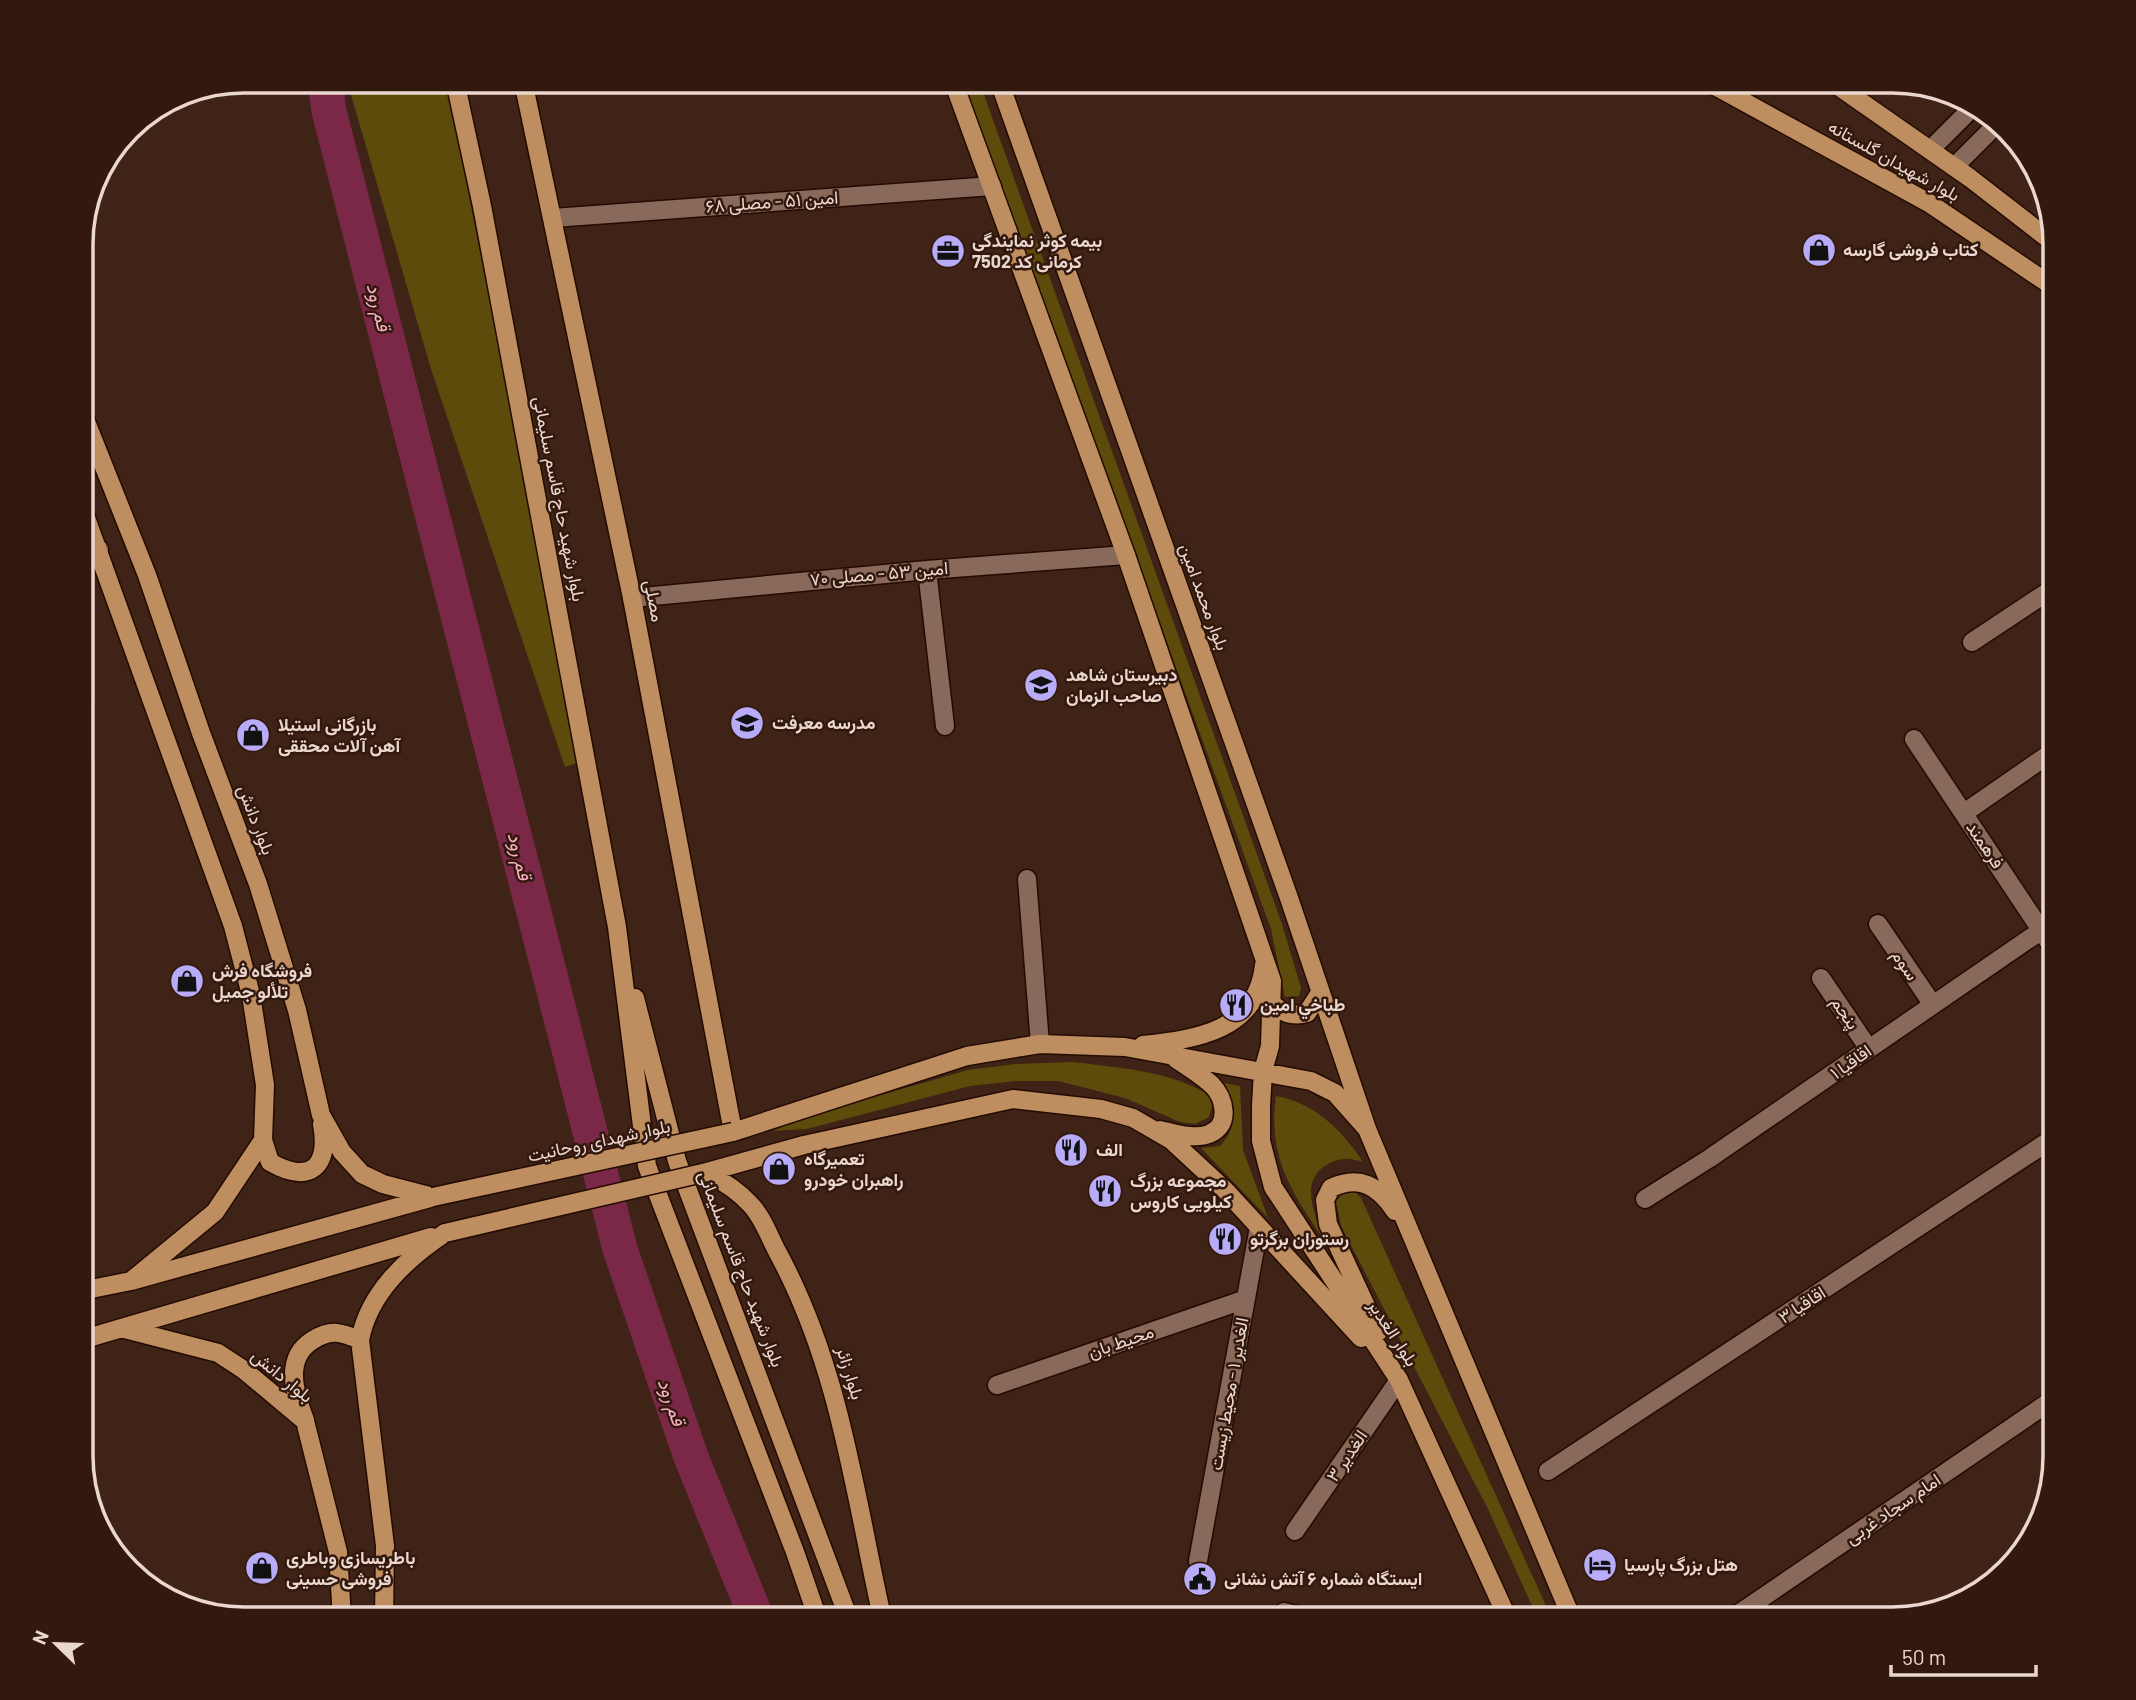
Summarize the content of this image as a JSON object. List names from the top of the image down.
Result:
{
  "streets": {
    "main road": [
      "بلوار شهیدان گلستانه",
      "بلوار شهید حاج قاسم سلیمانی",
      "بلوار محمد امین",
      "مصلی",
      "بلوار دانش",
      "بلوار شهدای روحانیت",
      "بلوار الغدیر",
      "بلوار زائر"
    ],
    "street": [
      "امین ۵۱ - مصلی ۶۸",
      "امین ۵۳ - مصلی ۷۰",
      "فرهمند",
      "سوم",
      "پنجم",
      "اقاقیا ۱",
      "اقاقیا ۳",
      "محیط بان",
      "الغدیر ۱ - محیط زیست",
      "الغدیر ۳",
      "امام سجاد غربی"
    ]
  },
  "crossings": [
    ["امین ۵۱ - مصلی ۶۸", "مصلی"],
    ["امین ۵۳ - مصلی ۷۰", "مصلی"],
    ["مصلی", "بلوار شهدای روحانیت"],
    ["بلوار دانش", "بلوار شهدای روحانیت"],
    ["سوم", "اقاقیا ۱"],
    ["پنجم", "اقاقیا ۱"],
    ["بلوار الغدیر", "الغدیر ۳"],
    ["محیط بان", "الغدیر ۱ - محیط زیست"]
  ],
  "water": ["قم رود"],
  "places": {
    "shop": [
      "کتاب فروشی گارسه",
      "بازرگانی استیلا آهن آلات محققی",
      "فروشگاه فرش تلألو جمیل",
      "تعمیرگاه راهبران خودرو",
      "باطریسازی وباطری فروشی حسینی"
    ],
    "office": ["بیمه کوثر نمایندگی کرمانی کد 7502"],
    "school or university": ["دبیرستان شاهد صاحب الزمان", "مدرسه معرفت"],
    "restaurant": [
      "طباخي امين",
      "الف",
      "مجموعه بزرگ کیلویی کاروس",
      "رستوران برگرتو"
    ],
    "hotel": ["هتل بزرگ پارسیا"],
    "public building": ["ایستگاه شماره ۶ آتش نشانی"]
  },
  "scale_bar": "50 m",
  "north": "top left"
}
